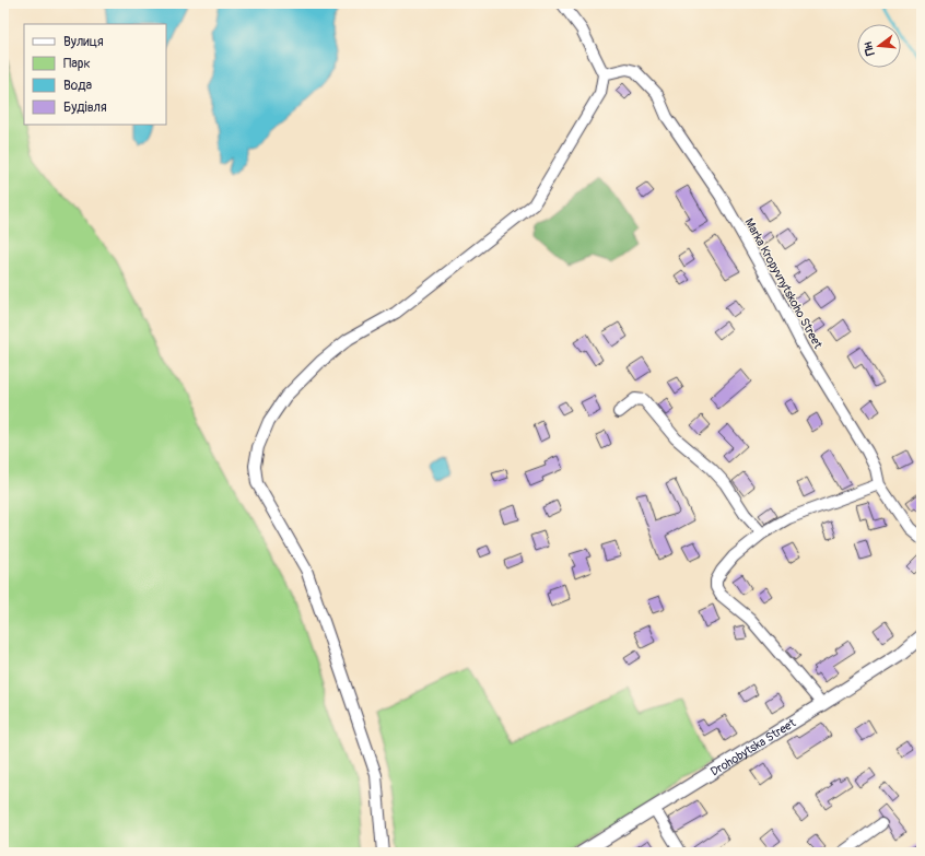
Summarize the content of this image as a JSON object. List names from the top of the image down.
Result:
{
  "streets": {
    "street": ["Marka Kropyvnytskoho Street", "Drohobytska Street"]
  },
  "legend": [
    "Вулиця",
    "Парк",
    "Вода",
    "Будівля"
  ],
  "north": "left"
}
